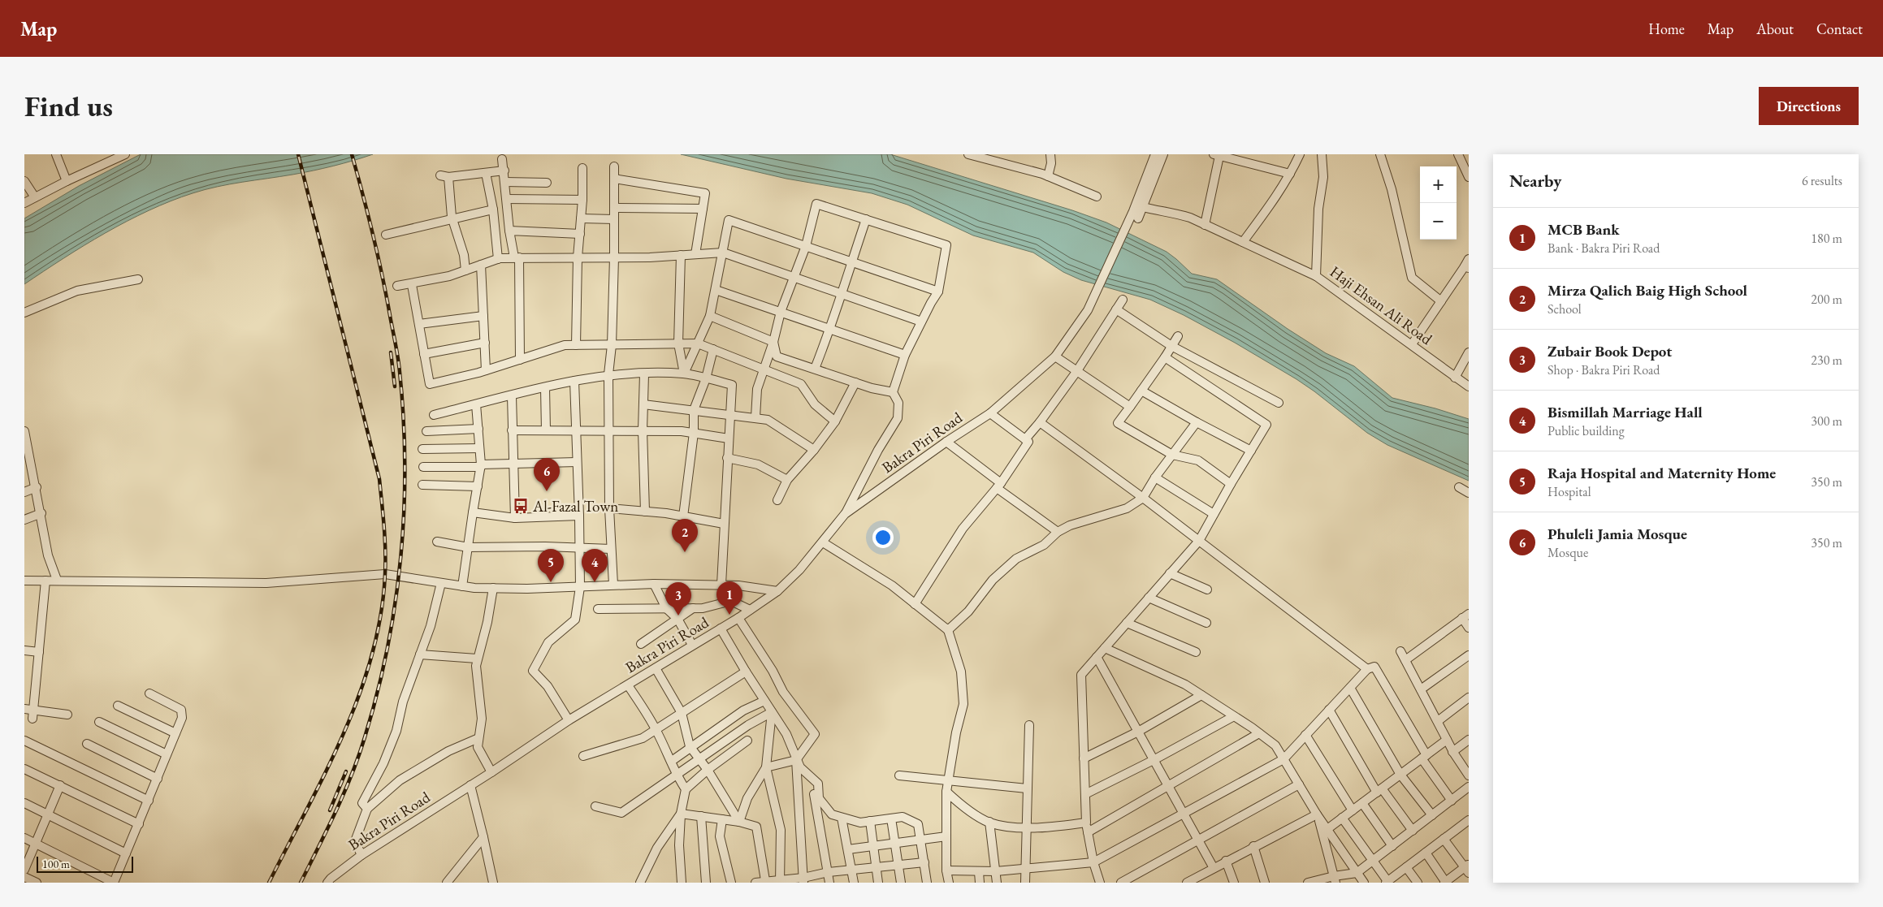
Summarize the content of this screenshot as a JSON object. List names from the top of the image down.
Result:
{
  "streets": {
    "street": ["Haji Ehsan Ali Road", "Bakra Piri Road"]
  },
  "places": {
    "bus stop": ["Al-Fazal Town"]
  },
  "scale_bar": "100 m",
  "page": {
    "header": "Map",
    "nav": [
      "Home",
      "Map",
      "About",
      "Contact"
    ],
    "buttons": "Directions",
    "title": "Find us",
    "heading": ["Nearby", "6 results"],
    "map_buttons": ["+", "−"],
    "list": [
      {
        "mark": "1",
        "name": "MCB Bank",
        "note": "Bank · Bakra Piri Road",
        "value": "180 m"
      },
      {
        "mark": "2",
        "name": "Mirza Qalich Baig High School",
        "note": "School",
        "value": "200 m"
      },
      {
        "mark": "3",
        "name": "Zubair Book Depot",
        "note": "Shop · Bakra Piri Road",
        "value": "230 m"
      },
      {
        "mark": "4",
        "name": "Bismillah Marriage Hall",
        "note": "Public building",
        "value": "300 m"
      },
      {
        "mark": "5",
        "name": "Raja Hospital and Maternity Home",
        "note": "Hospital",
        "value": "350 m"
      },
      {
        "mark": "6",
        "name": "Phuleli Jamia Mosque",
        "note": "Mosque",
        "value": "350 m"
      }
    ],
    "pins": [
      "6",
      "2",
      "4",
      "5",
      "1",
      "3"
    ],
    "scale": "100 m"
  }
}
